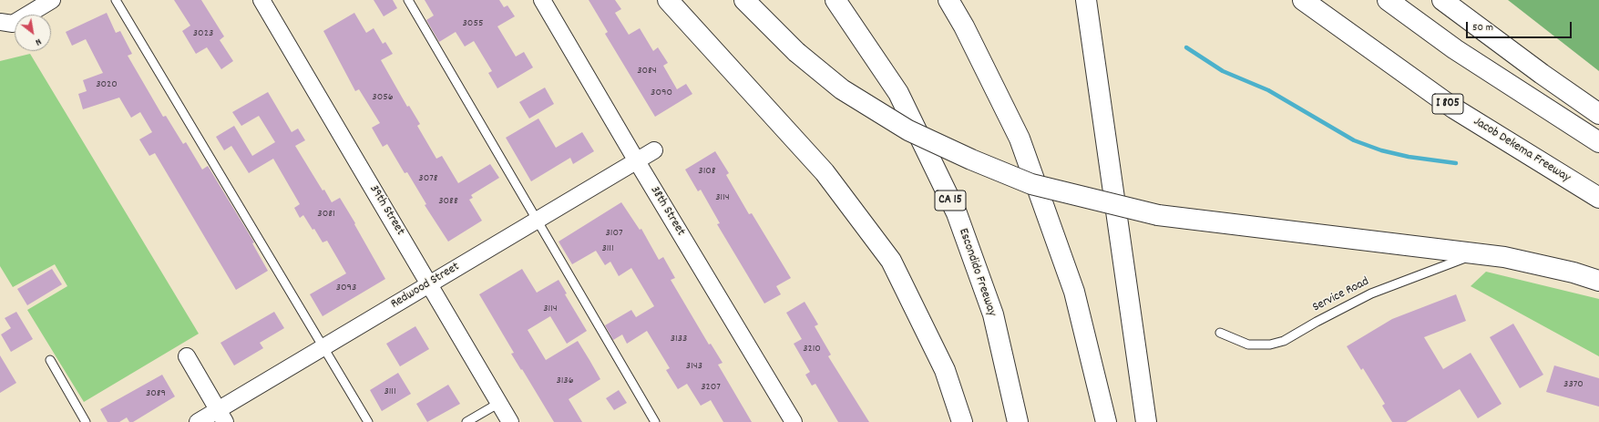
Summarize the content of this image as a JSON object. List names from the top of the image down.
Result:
{
  "streets": {
    "highway": [
      "I 805",
      "Jacob Dekema Freeway",
      "CA 15",
      "Escondido Freeway"
    ],
    "street": ["39th Street", "38th Street", "Redwood Street"],
    "lane": ["Service Road"]
  },
  "crossings": [
    ["39th Street", "Redwood Street"],
    ["38th Street", "Redwood Street"]
  ],
  "house_numbers": [
    "3055",
    "3023",
    "3084",
    "3020",
    "3090",
    "3056",
    "3108",
    "3078",
    "3114",
    "3088",
    "3081",
    "3107",
    "3111",
    "3093",
    "3114",
    "3133",
    "3210",
    "3143",
    "3136",
    "3370",
    "3207",
    "3111",
    "3089"
  ],
  "scale_bar": "50 m",
  "north": "bottom right"
}
